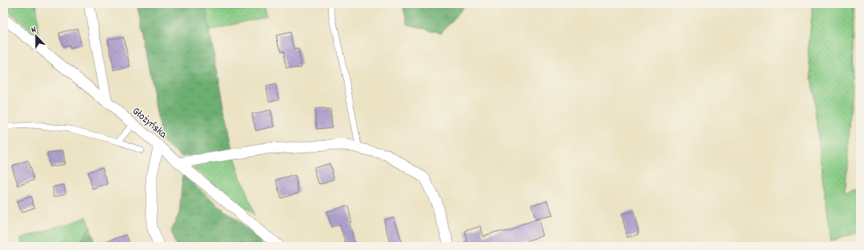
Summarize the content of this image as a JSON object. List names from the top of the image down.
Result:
{
  "streets": {
    "street": ["Głożyńska"]
  },
  "north": "top"
}
